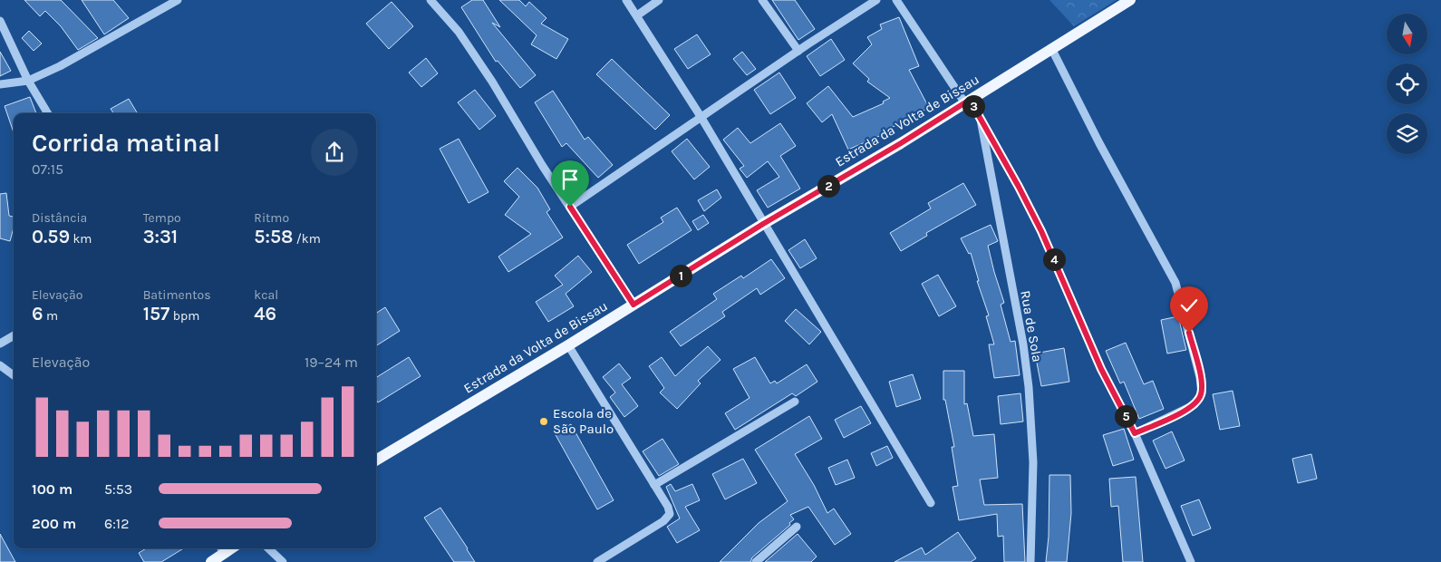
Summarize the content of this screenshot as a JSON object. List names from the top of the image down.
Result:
{
  "streets": {
    "main road": ["Estrada da Volta de Bissau"],
    "street": ["Rua de Sola"]
  },
  "crossings": [
    ["Estrada da Volta de Bissau", "Rua de Sola"]
  ],
  "places": ["Escola de São Paulo"],
  "north": "bottom",
  "page": {
    "pins": [
      "3",
      "2",
      "4",
      "1",
      "5"
    ],
    "heading": ["Corrida matinal", "07:15"],
    "stats": [
      ["Distância", "0.59 km"],
      ["Tempo", "3:31"],
      ["Ritmo", "5:58 /km"],
      ["Elevação", "6 m"],
      ["Batimentos", "157 bpm"],
      ["kcal", "46"]
    ],
    "chart": ["Elevação", "19–24 m"],
    "list": [
      {
        "name": "100 m",
        "note": "5:53"
      },
      {
        "name": "200 m",
        "note": "6:12"
      }
    ]
  }
}
